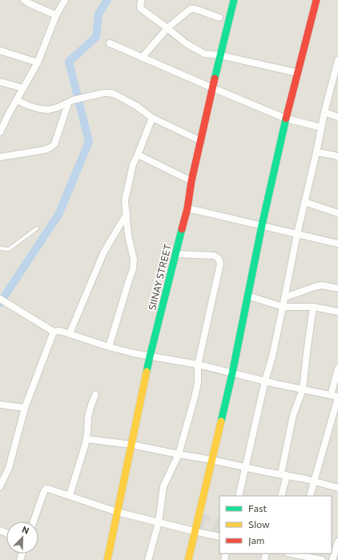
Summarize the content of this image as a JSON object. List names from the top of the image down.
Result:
{
  "streets": {
    "street": ["SIINAY STREET"]
  },
  "legend": ["Fast", "Slow", "Jam"],
  "north": "top right"
}
